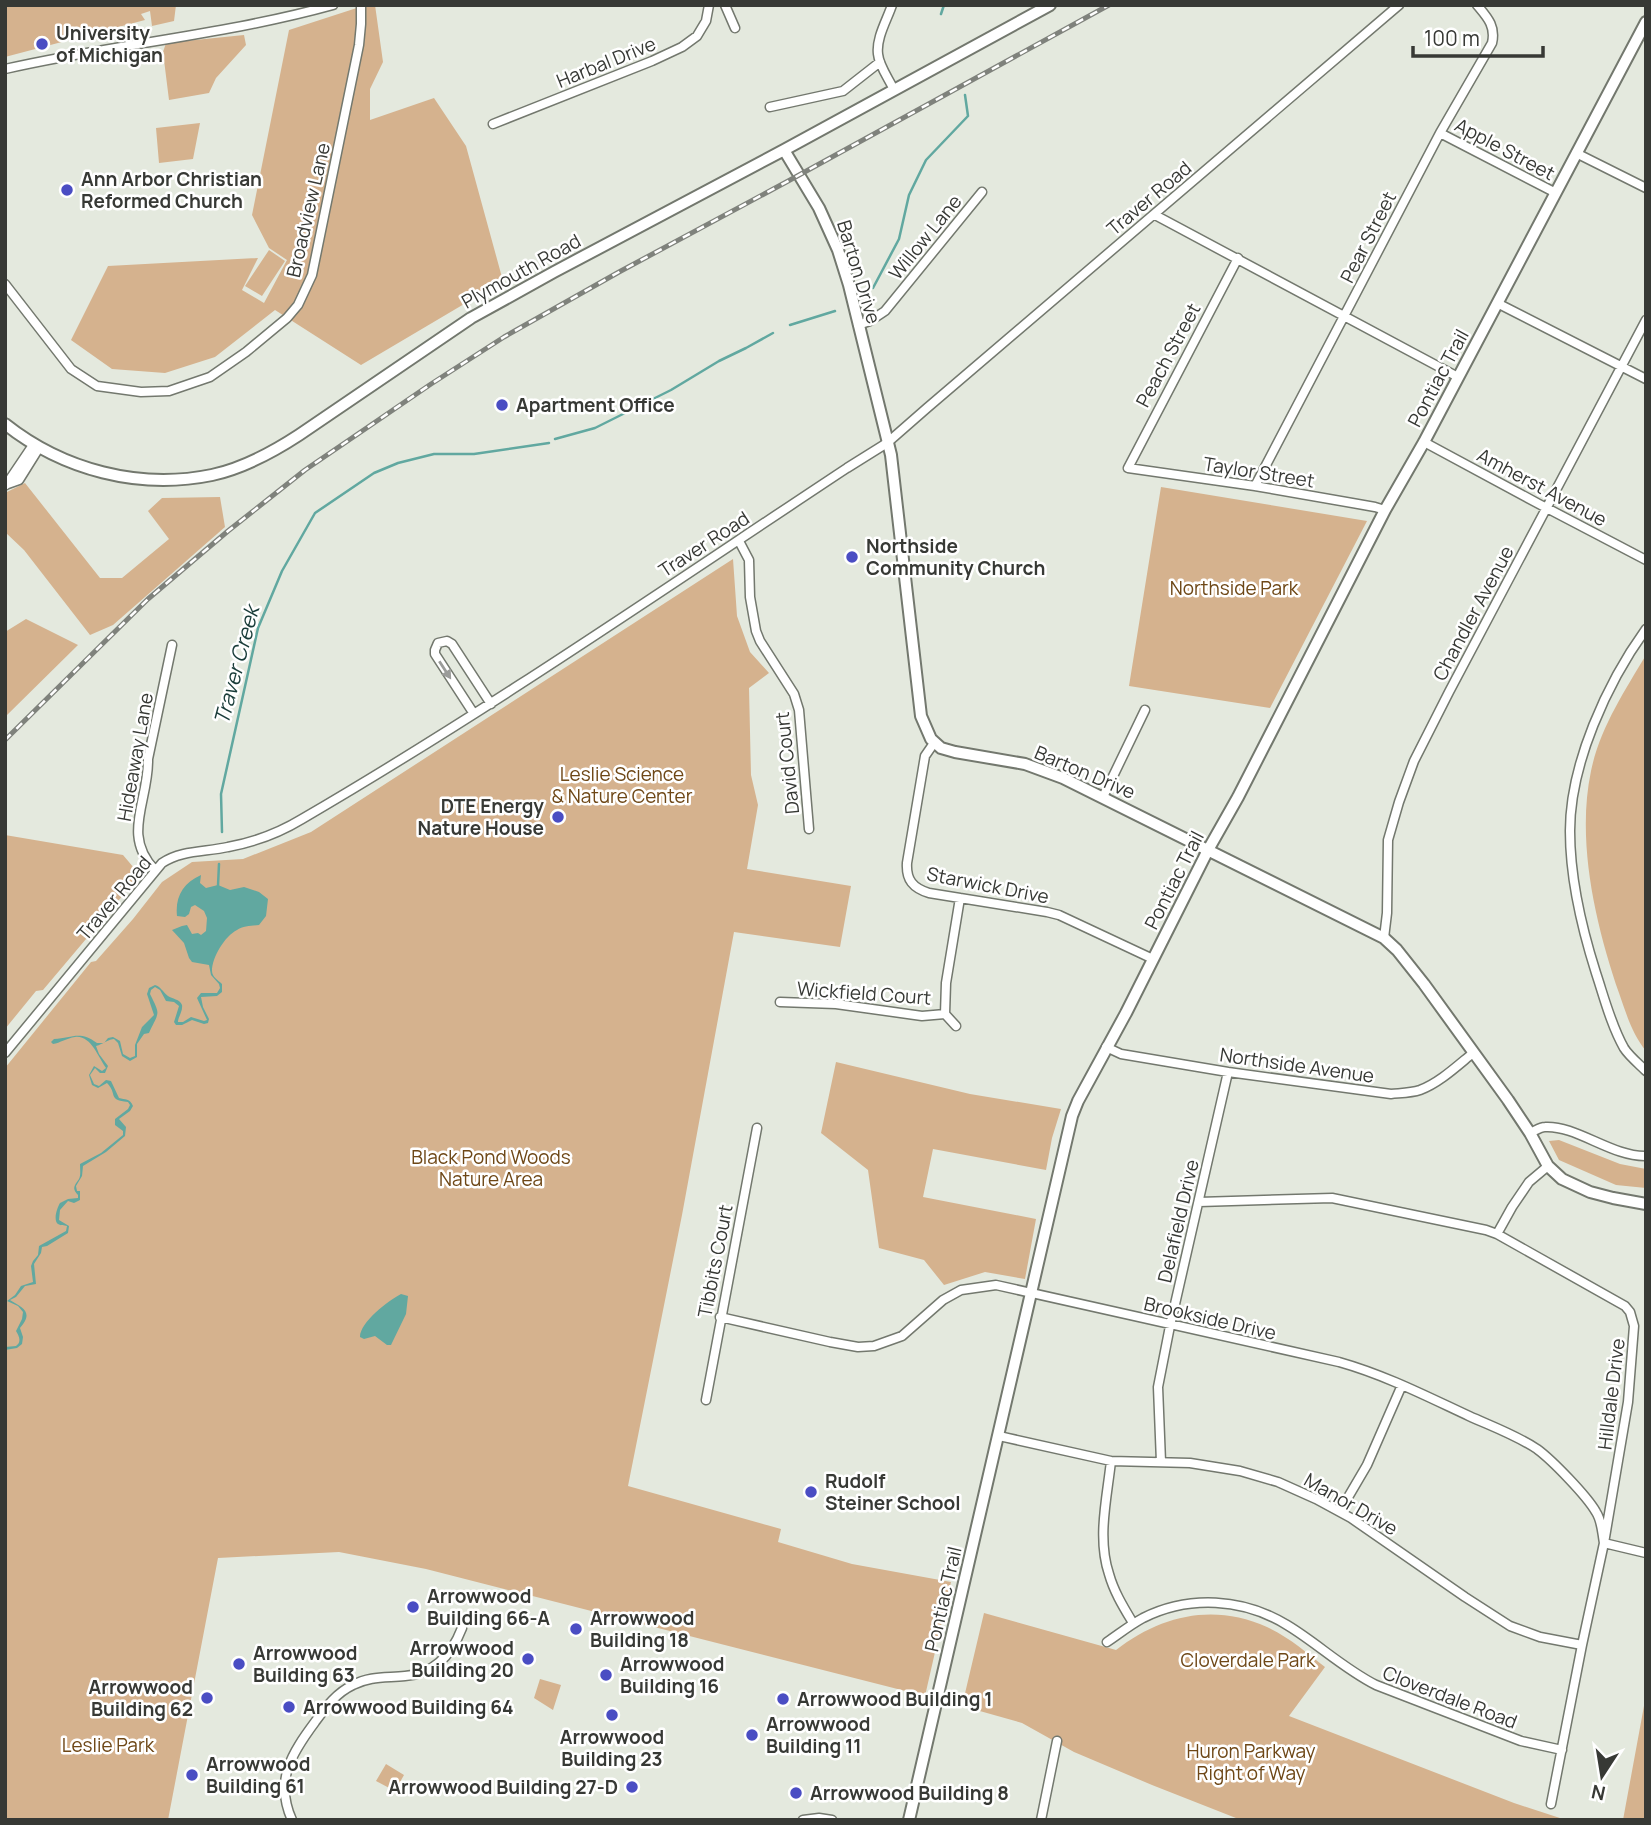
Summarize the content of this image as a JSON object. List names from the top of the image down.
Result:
{
  "streets": {
    "main road": ["Plymouth Road", "Barton Drive", "Pontiac Trail"],
    "street": [
      "Harbal Drive",
      "Apple Street",
      "Traver Road",
      "Broadview Lane",
      "Willow Lane",
      "Pear Street",
      "Peach Street",
      "Taylor Street",
      "Amherst Avenue",
      "Chandler Avenue",
      "Hideaway Lane",
      "David Court",
      "Starwick Drive",
      "Wickfield Court",
      "Northside Avenue",
      "Delafield Drive",
      "Tibbits Court",
      "Brookside Drive",
      "Hilldale Drive",
      "Manor Drive",
      "Cloverdale Road"
    ]
  },
  "crossings": [
    ["Apple Street", "Pear Street"],
    ["Apple Street", "Pontiac Trail"],
    ["Traver Road", "Barton Drive"],
    ["Traver Road", "Hideaway Lane"],
    ["Traver Road", "David Court"],
    ["Willow Lane", "Barton Drive"],
    ["Pear Street", "Taylor Street"],
    ["Plymouth Road", "Barton Drive"],
    ["Barton Drive", "Pontiac Trail"],
    ["Barton Drive", "Chandler Avenue"],
    ["Barton Drive", "Starwick Drive"],
    ["Barton Drive", "Northside Avenue"],
    ["Peach Street", "Taylor Street"],
    ["Pontiac Trail", "Taylor Street"],
    ["Pontiac Trail", "Amherst Avenue"],
    ["Pontiac Trail", "Starwick Drive"],
    ["Pontiac Trail", "Northside Avenue"],
    ["Pontiac Trail", "Brookside Drive"],
    ["Pontiac Trail", "Manor Drive"],
    ["Amherst Avenue", "Chandler Avenue"],
    ["Starwick Drive", "Wickfield Court"],
    ["Northside Avenue", "Delafield Drive"],
    ["Delafield Drive", "Brookside Drive"],
    ["Delafield Drive", "Hilldale Drive"],
    ["Delafield Drive", "Manor Drive"],
    ["Tibbits Court", "Brookside Drive"],
    ["Brookside Drive", "Hilldale Drive"],
    ["Hilldale Drive", "Manor Drive"],
    ["Hilldale Drive", "Cloverdale Road"]
  ],
  "water": ["Traver Creek"],
  "parks": [
    "Northside Park",
    "Leslie Science & Nature Center",
    "Black Pond Woods Nature Area",
    "Cloverdale Park",
    "Leslie Park",
    "Huron Parkway Right of Way"
  ],
  "places": [
    "University of Michigan",
    "Ann Arbor Christian Reformed Church",
    "Apartment Office",
    "Northside Community Church",
    "DTE Energy Nature House",
    "Rudolf Steiner School",
    "Arrowwood Building 66-A",
    "Arrowwood Building 18",
    "Arrowwood Building 20",
    "Arrowwood Building 63",
    "Arrowwood Building 16",
    "Arrowwood Building 62",
    "Arrowwood Building 1",
    "Arrowwood Building 64",
    "Arrowwood Building 23",
    "Arrowwood Building 11",
    "Arrowwood Building 61",
    "Arrowwood Building 27-D",
    "Arrowwood Building 8"
  ],
  "scale_bar": "100 m",
  "north": "bottom"
}
